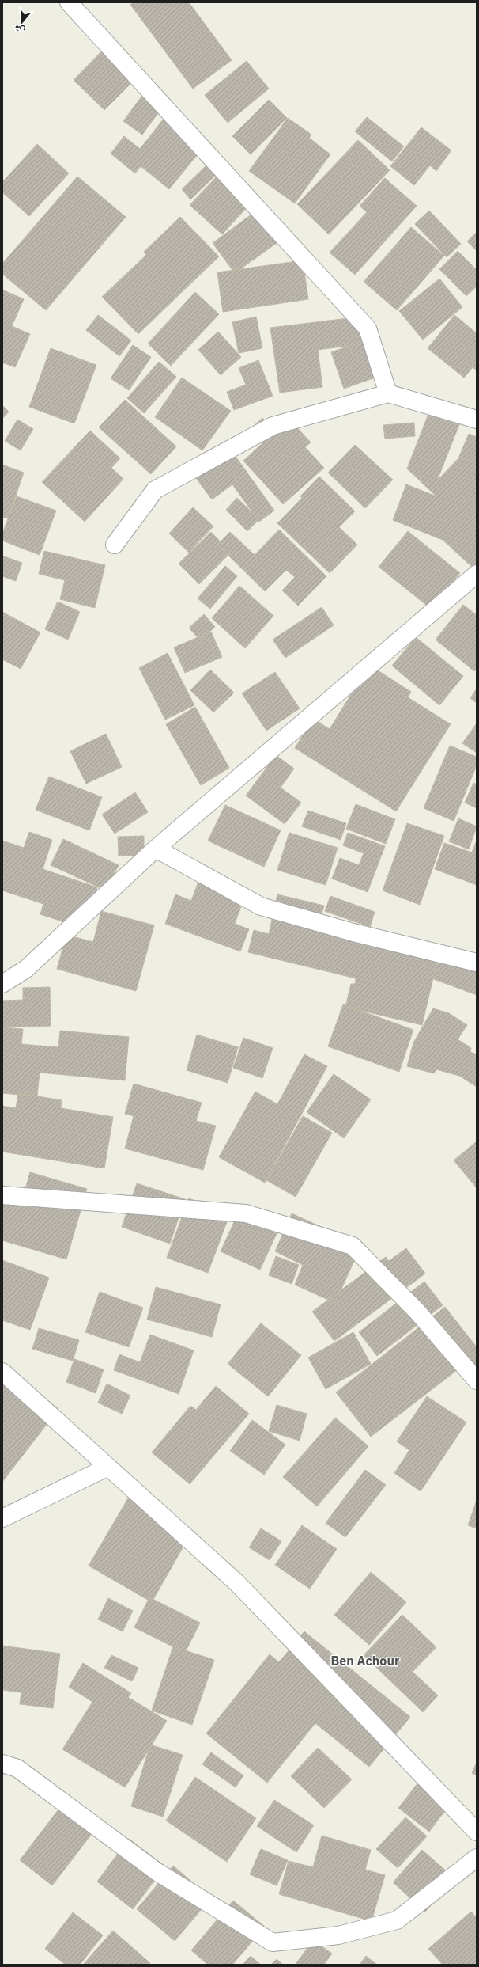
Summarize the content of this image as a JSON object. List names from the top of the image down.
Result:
{
  "districts": ["Ben Achour"],
  "north": "bottom"
}
